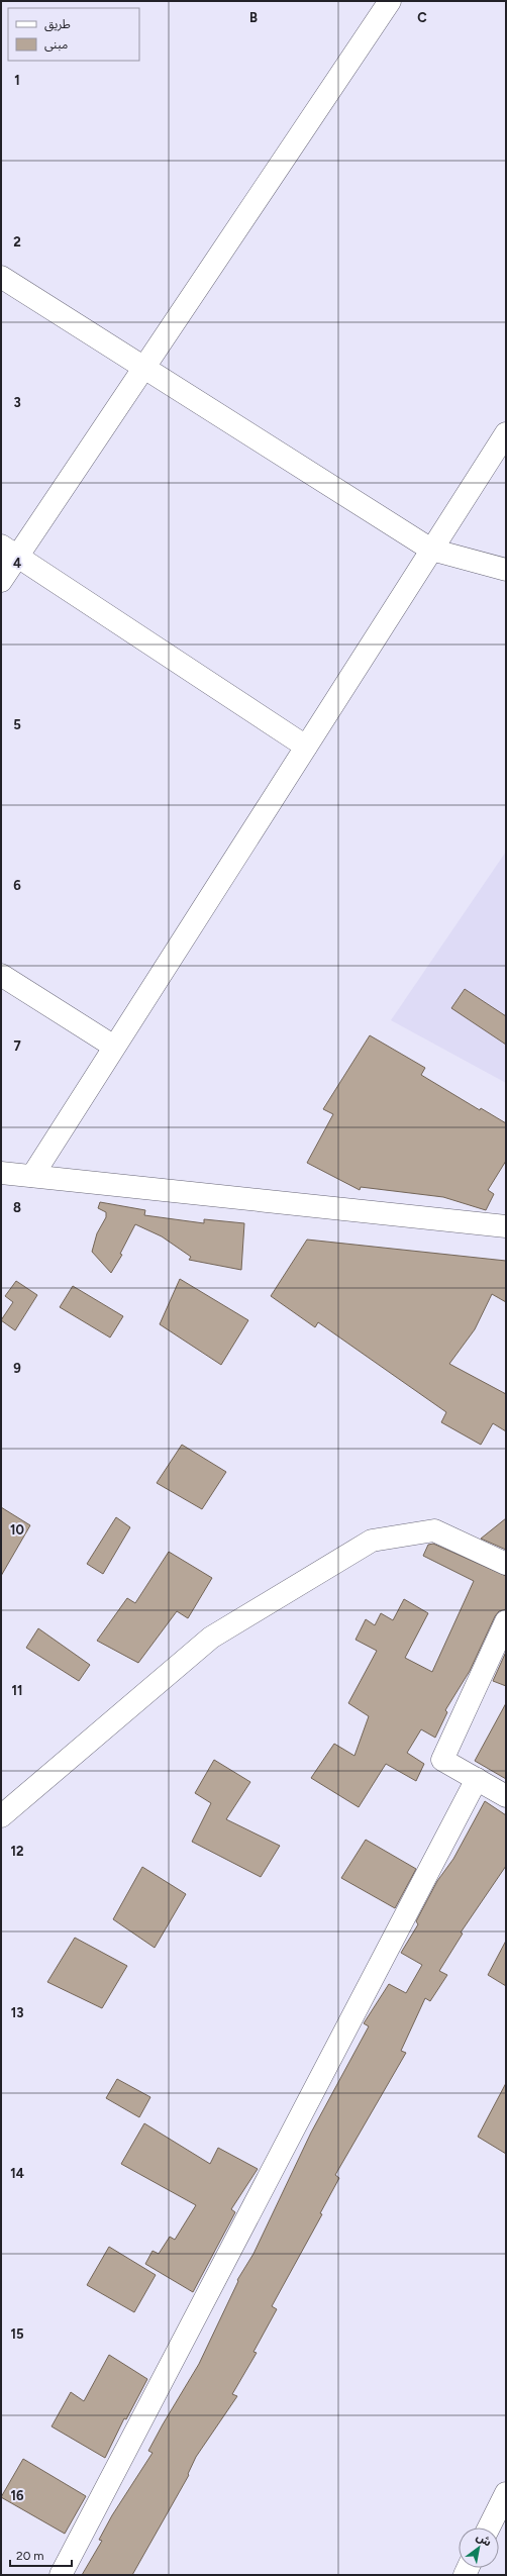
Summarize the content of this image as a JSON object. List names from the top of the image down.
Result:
{
  "legend": ["طريق", "مبنى"],
  "scale_bar": "20 m",
  "north": "top right",
  "grid": {
    "columns": ["B", "C"],
    "rows": [
      "1",
      "2",
      "3",
      "4",
      "5",
      "6",
      "7",
      "8",
      "9",
      "10",
      "11",
      "12",
      "13",
      "14",
      "15",
      "16"
    ]
  }
}
